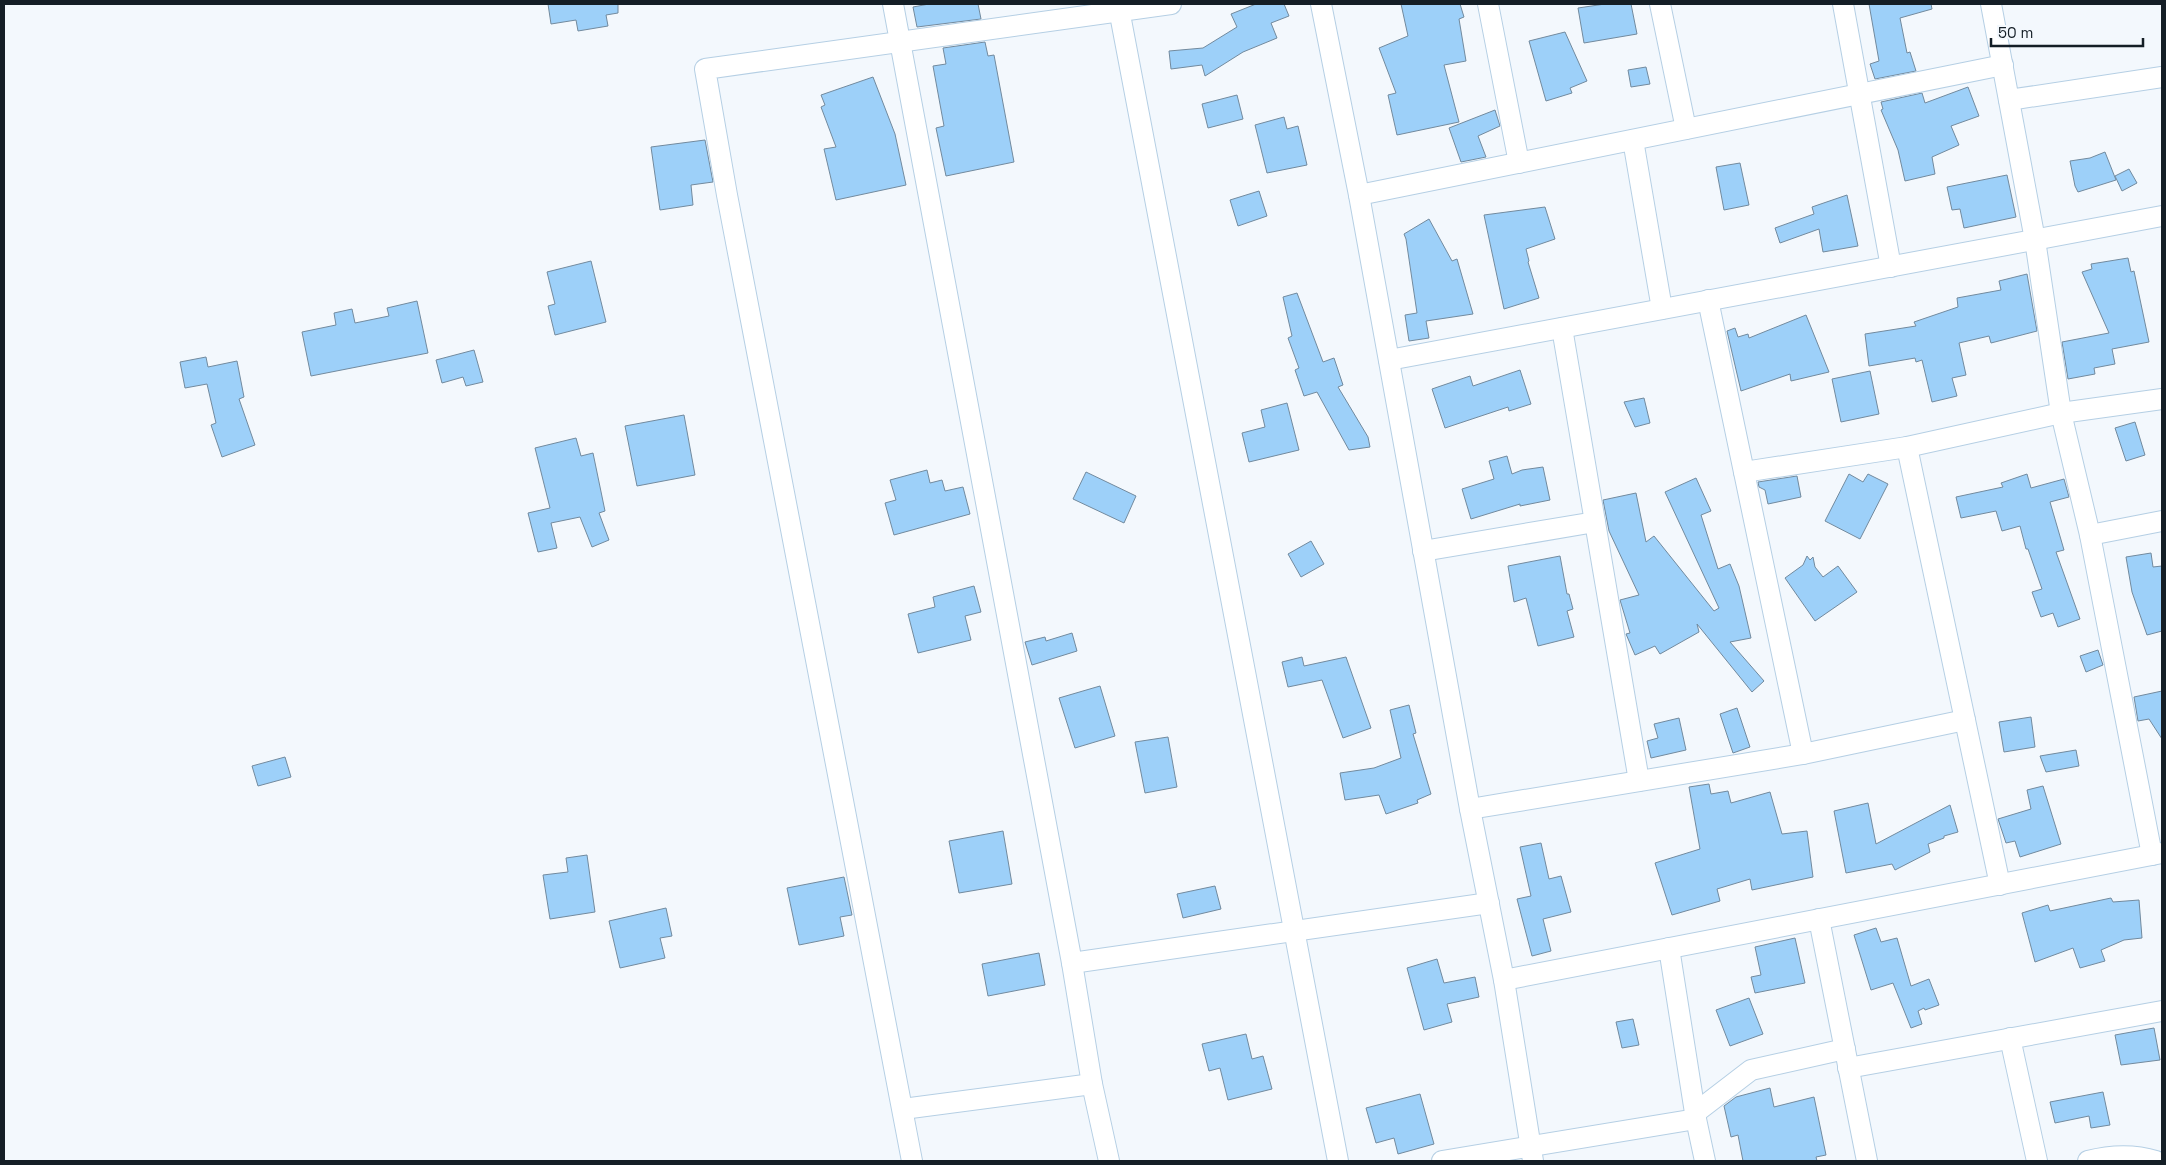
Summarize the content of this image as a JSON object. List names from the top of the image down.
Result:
{
  "scale_bar": "50 m"
}
